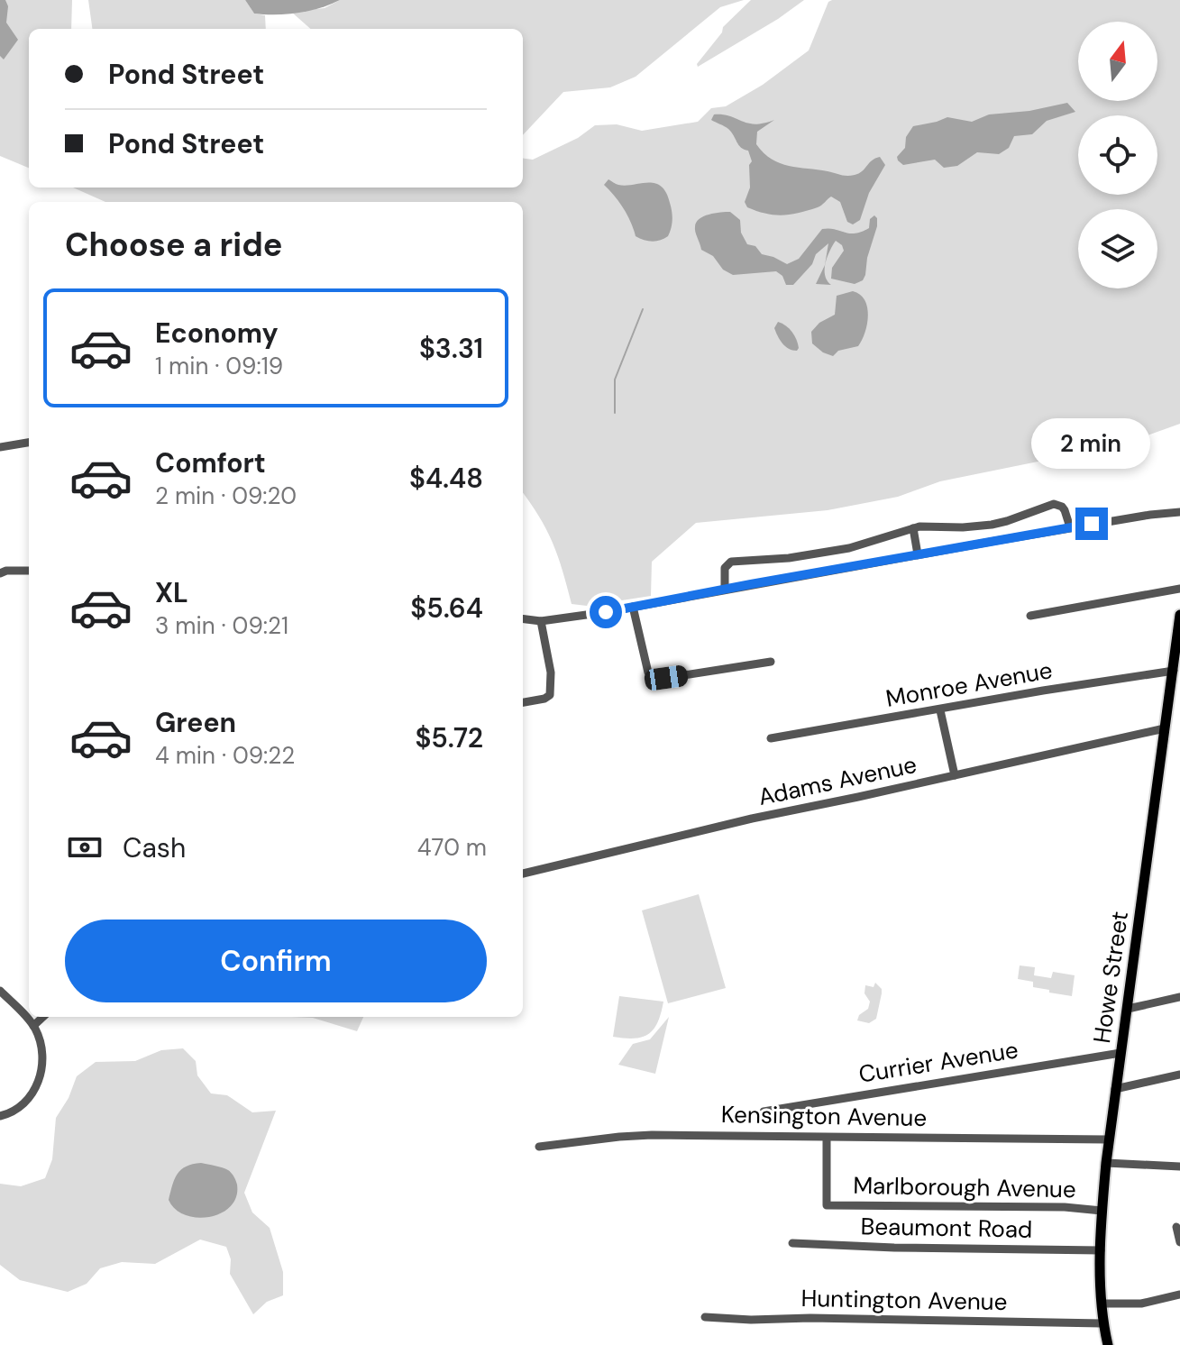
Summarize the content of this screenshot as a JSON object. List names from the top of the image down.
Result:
{
  "streets": {
    "main road": ["Howe Street"],
    "street": [
      "Monroe Avenue",
      "Adams Avenue",
      "Currier Avenue",
      "Kensington Avenue",
      "Marlborough Avenue",
      "Beaumont Road",
      "Huntington Avenue"
    ]
  },
  "crossings": [
    ["Monroe Avenue", "Howe Street"],
    ["Adams Avenue", "Howe Street"],
    ["Howe Street", "Currier Avenue"],
    ["Howe Street", "Kensington Avenue"],
    ["Howe Street", "Marlborough Avenue"],
    ["Howe Street", "Beaumont Road"],
    ["Howe Street", "Huntington Avenue"],
    ["Kensington Avenue", "Marlborough Avenue"]
  ],
  "north": "top",
  "page": {
    "banner": ["Pond Street", "Pond Street"],
    "heading": "Choose a ride",
    "list": [
      {
        "name": "Economy",
        "note": "1 min · 09:19",
        "value": "$3.31"
      },
      {
        "name": "Comfort",
        "note": "2 min · 09:20",
        "value": "$4.48"
      },
      {
        "name": "XL",
        "note": "3 min · 09:21",
        "value": "$5.64"
      },
      {
        "name": "Green",
        "note": "4 min · 09:22",
        "value": "$5.72"
      }
    ],
    "bubble": "2 min",
    "pay": ["Cash", "470 m"],
    "buttons": "Confirm"
  }
}
